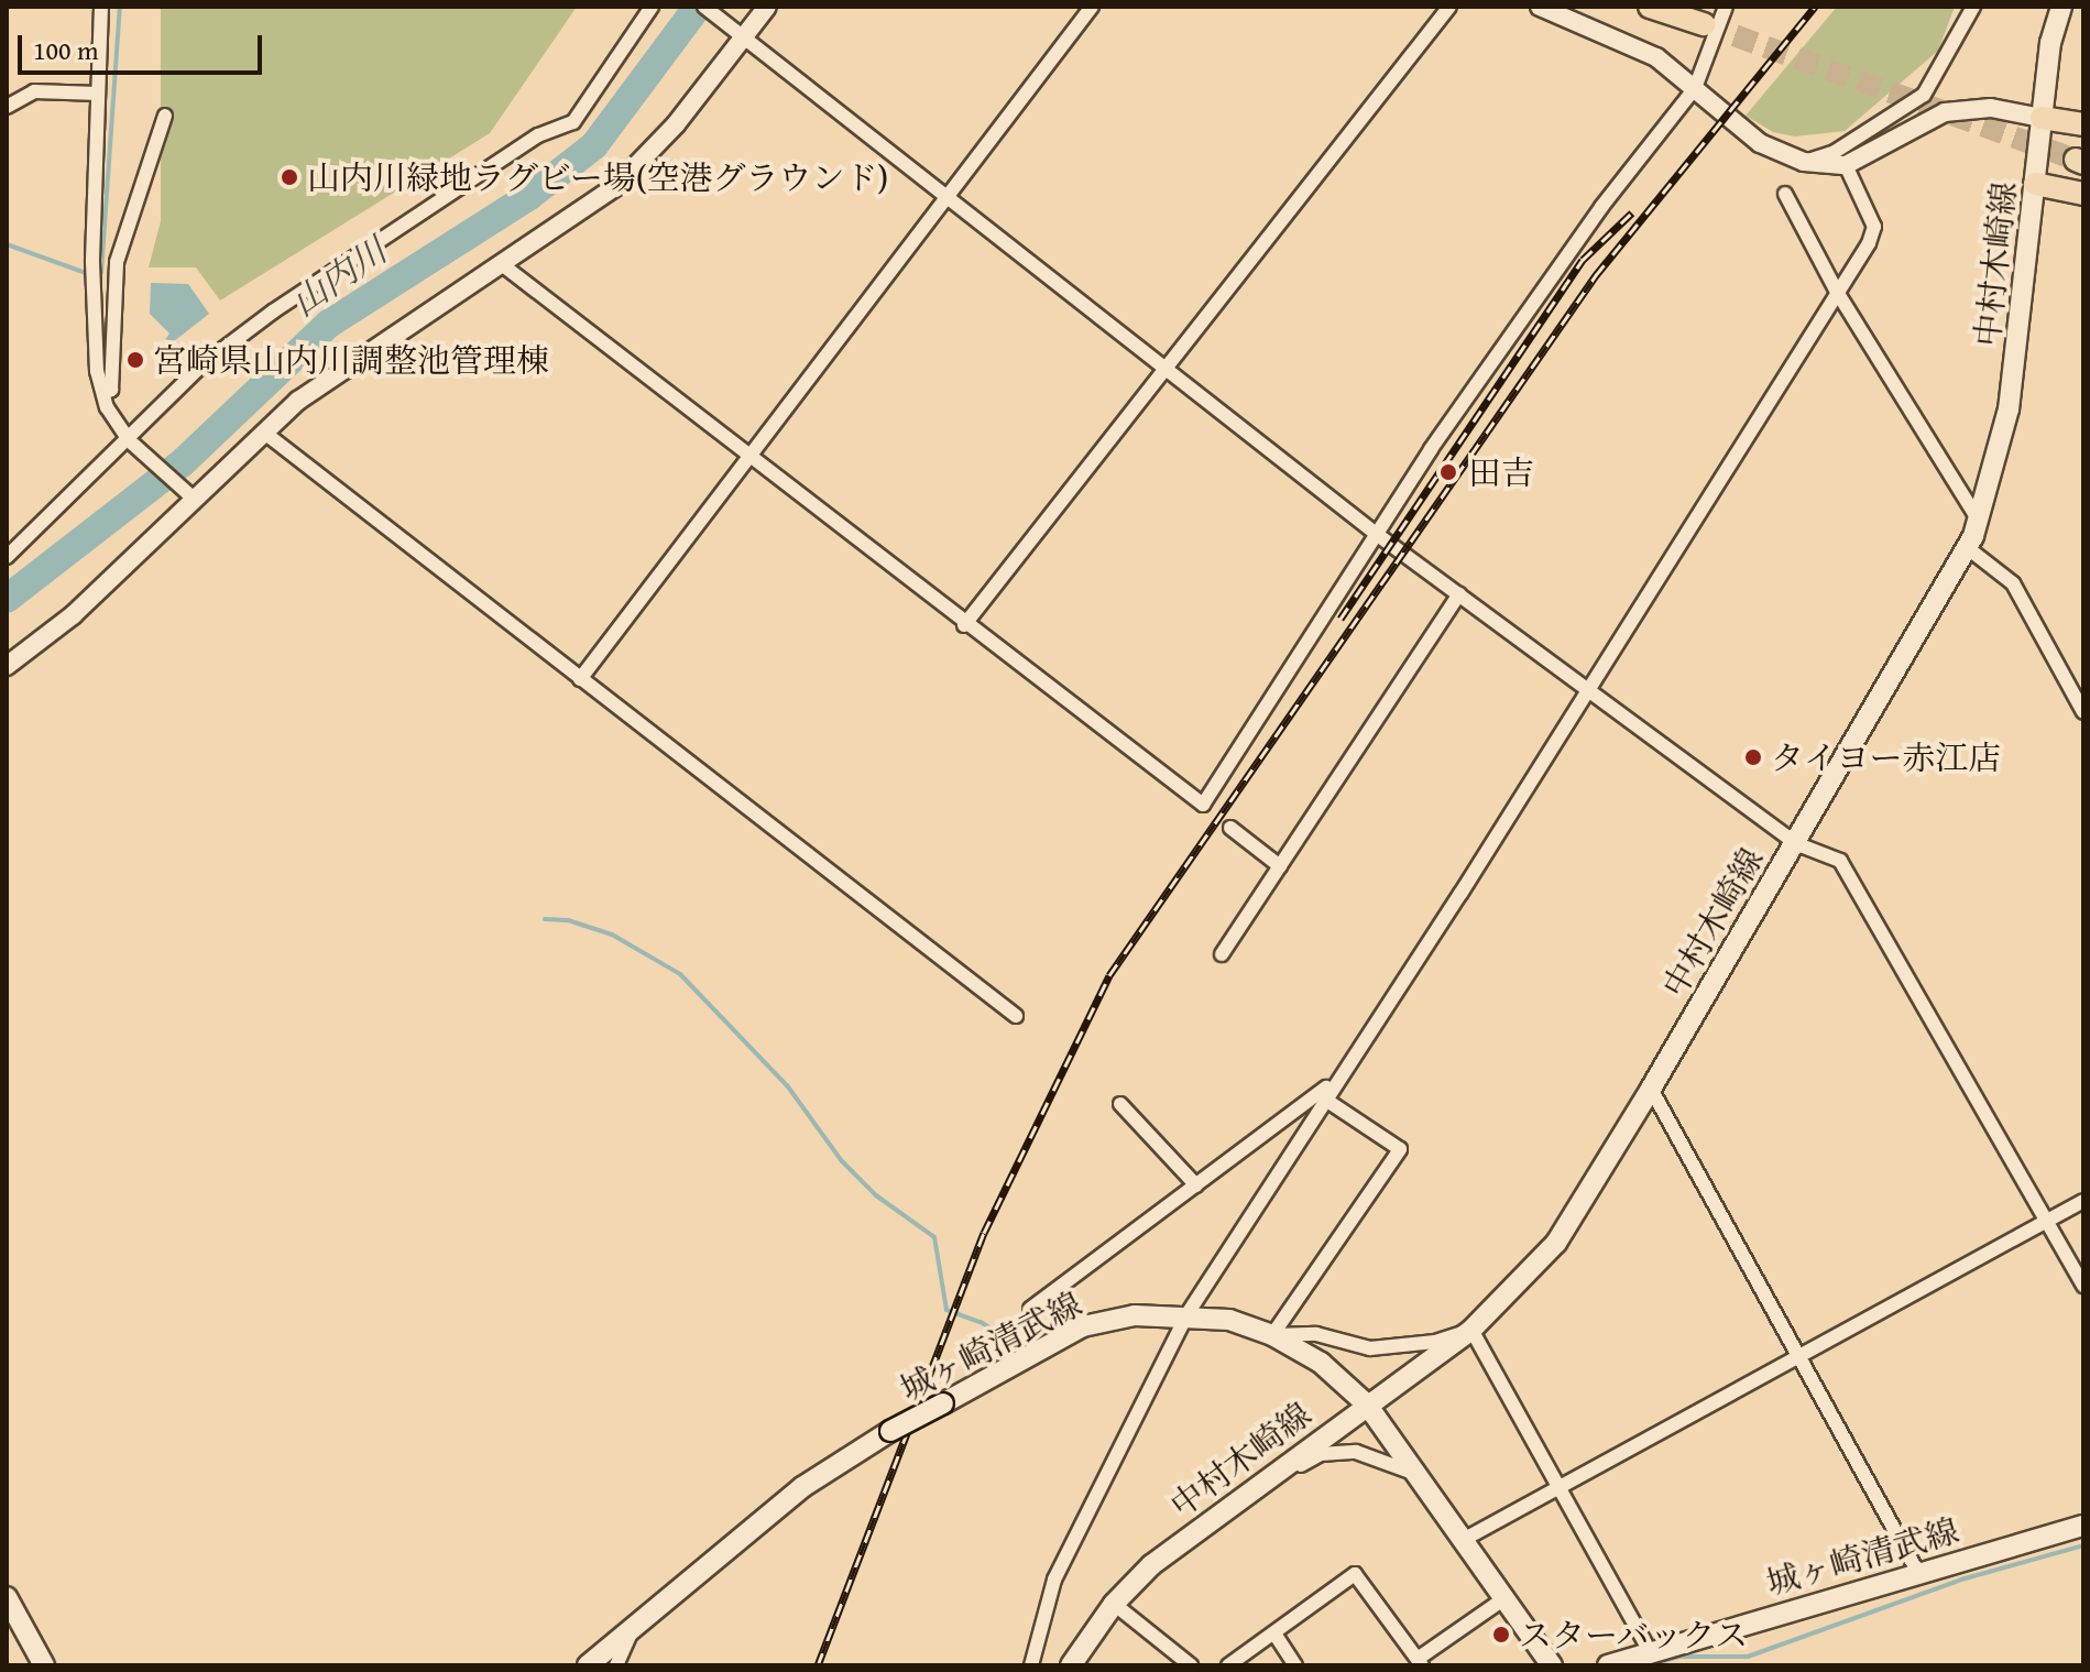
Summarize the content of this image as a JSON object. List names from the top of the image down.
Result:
{
  "streets": {
    "main road": ["中村木崎線", "城ヶ崎清武線"]
  },
  "crossings": [
    ["中村木崎線", "城ヶ崎清武線"]
  ],
  "water": ["山内川"],
  "places": [
    "山内川緑地ラグビー場(空港グラウンド)",
    "宮崎県山内川調整池管理棟",
    "田吉",
    "タイヨー赤江店",
    "スターバックス"
  ],
  "scale_bar": "100 m"
}
